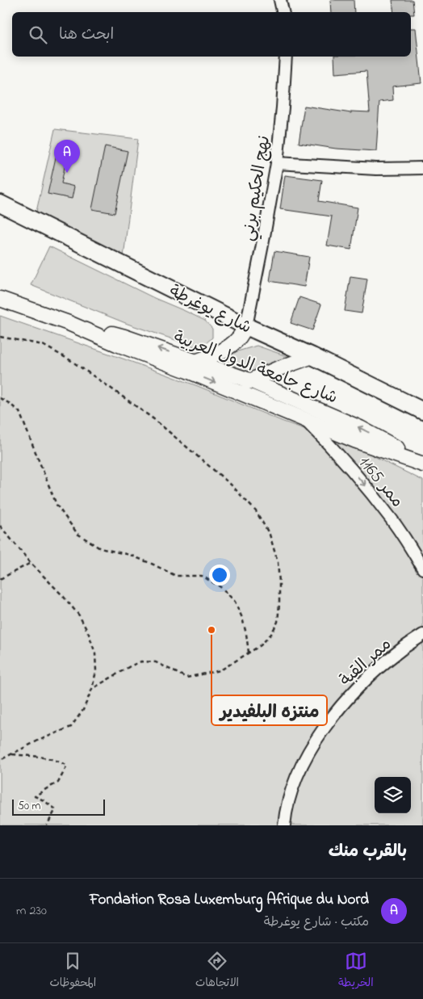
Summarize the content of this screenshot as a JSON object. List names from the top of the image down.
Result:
{
  "streets": {
    "main road": ["شارع يوغرطة"],
    "street": [
      "نهج الحكيم برني",
      "شارع جامعة الدول العربية",
      "ممر 1165",
      "ممر القبة"
    ]
  },
  "crossings": [
    ["نهج الحكيم برني", "شارع يوغرطة"],
    ["شارع جامعة الدول العربية", "ممر 1165"]
  ],
  "one_way": ["ممر 1165"],
  "places": ["منتزه البلفيدير"],
  "scale_bar": "50 m",
  "page": {
    "search": "ابحث هنا",
    "pins": "A",
    "scale": "50 m",
    "heading": "بالقرب منك",
    "list": [
      {
        "mark": "A",
        "name": "Fondation Rosa Luxemburg Afrique du Nord",
        "note": "مكتب · شارع يوغرطة",
        "value": "230 m"
      }
    ],
    "nav": ["الخريطة", "الاتجاهات", "المحفوظات"]
  }
}
